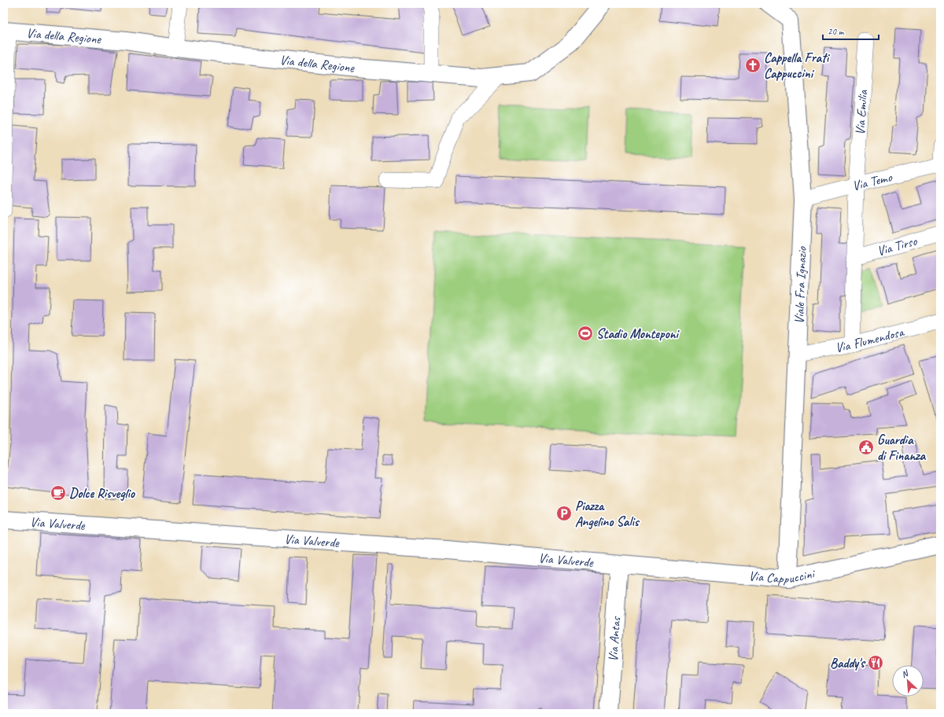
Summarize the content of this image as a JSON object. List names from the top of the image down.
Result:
{
  "streets": {
    "street": [
      "Via della Regione",
      "Via Emilia",
      "Via Temo",
      "Via Tirso",
      "Viale Fra Ignazio",
      "Via Flumendosa",
      "Via Valverde",
      "Via Cappuccini",
      "Via Antas"
    ]
  },
  "crossings": [
    ["Via Emilia", "Via Temo"],
    ["Via Temo", "Viale Fra Ignazio"],
    ["Viale Fra Ignazio", "Via Flumendosa"],
    ["Viale Fra Ignazio", "Via Cappuccini"],
    ["Via Valverde", "Via Cappuccini"],
    ["Via Valverde", "Via Antas"],
    ["Via Cappuccini", "Via Antas"]
  ],
  "places": {
    "church": ["Cappella Frati Cappuccini"],
    "sports": ["Stadio Monteponi"],
    "public building": ["Guardia di Finanza"],
    "cafe": ["Dolce Risveglio"],
    "parking": ["Piazza Angelino Salis"],
    "restaurant": ["Baddy's"]
  },
  "scale_bar": "20 m",
  "north": "top left"
}
